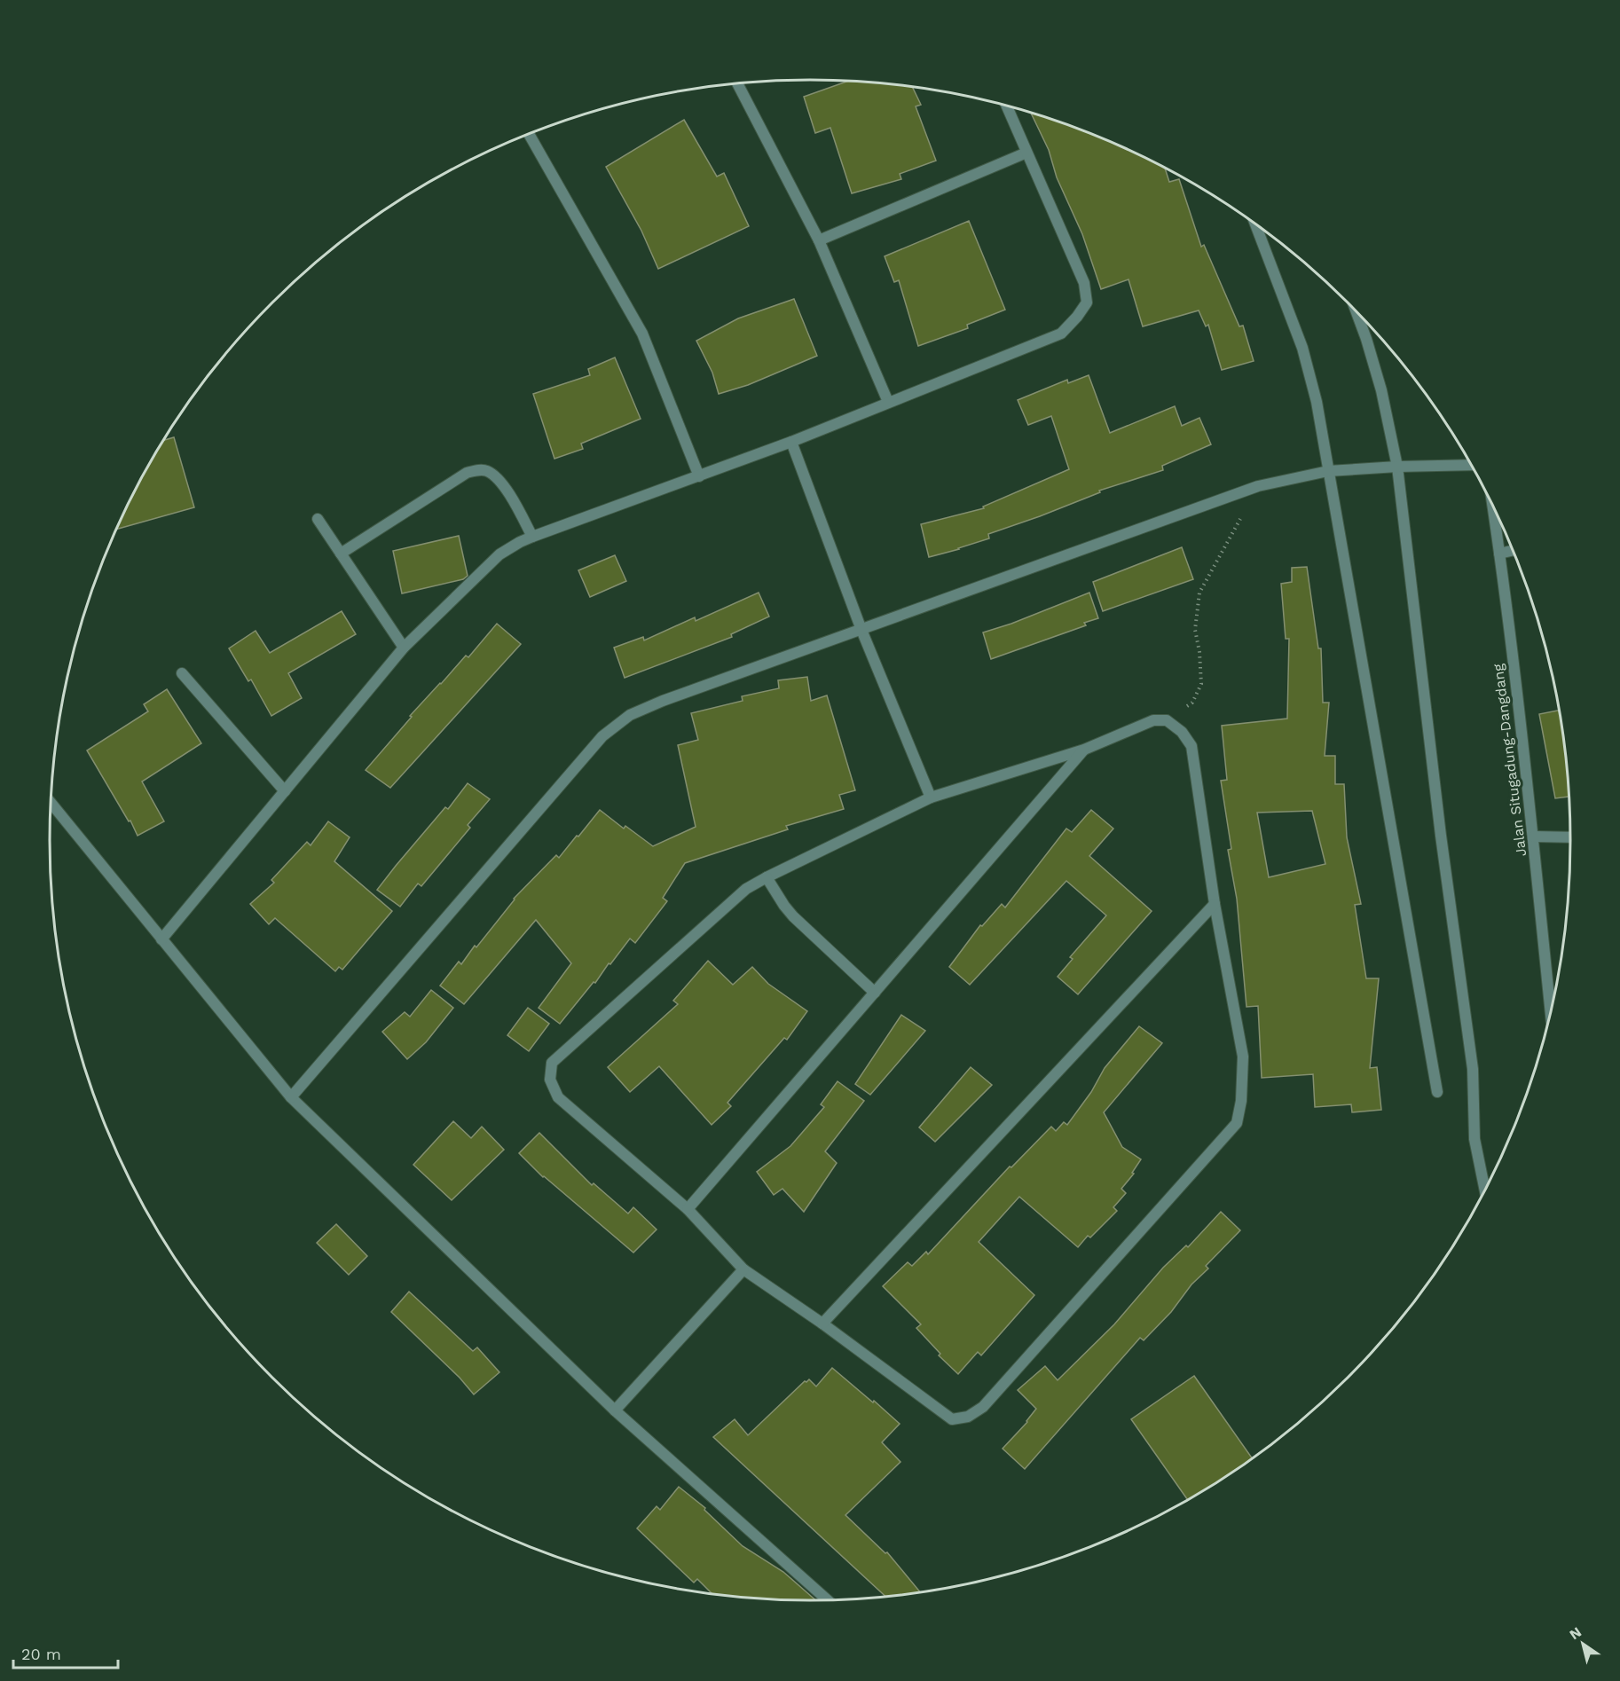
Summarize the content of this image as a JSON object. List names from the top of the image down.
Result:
{
  "streets": {
    "street": ["Jalan Situgadung-Dangdang"]
  },
  "scale_bar": "20 m",
  "north": "top left"
}
